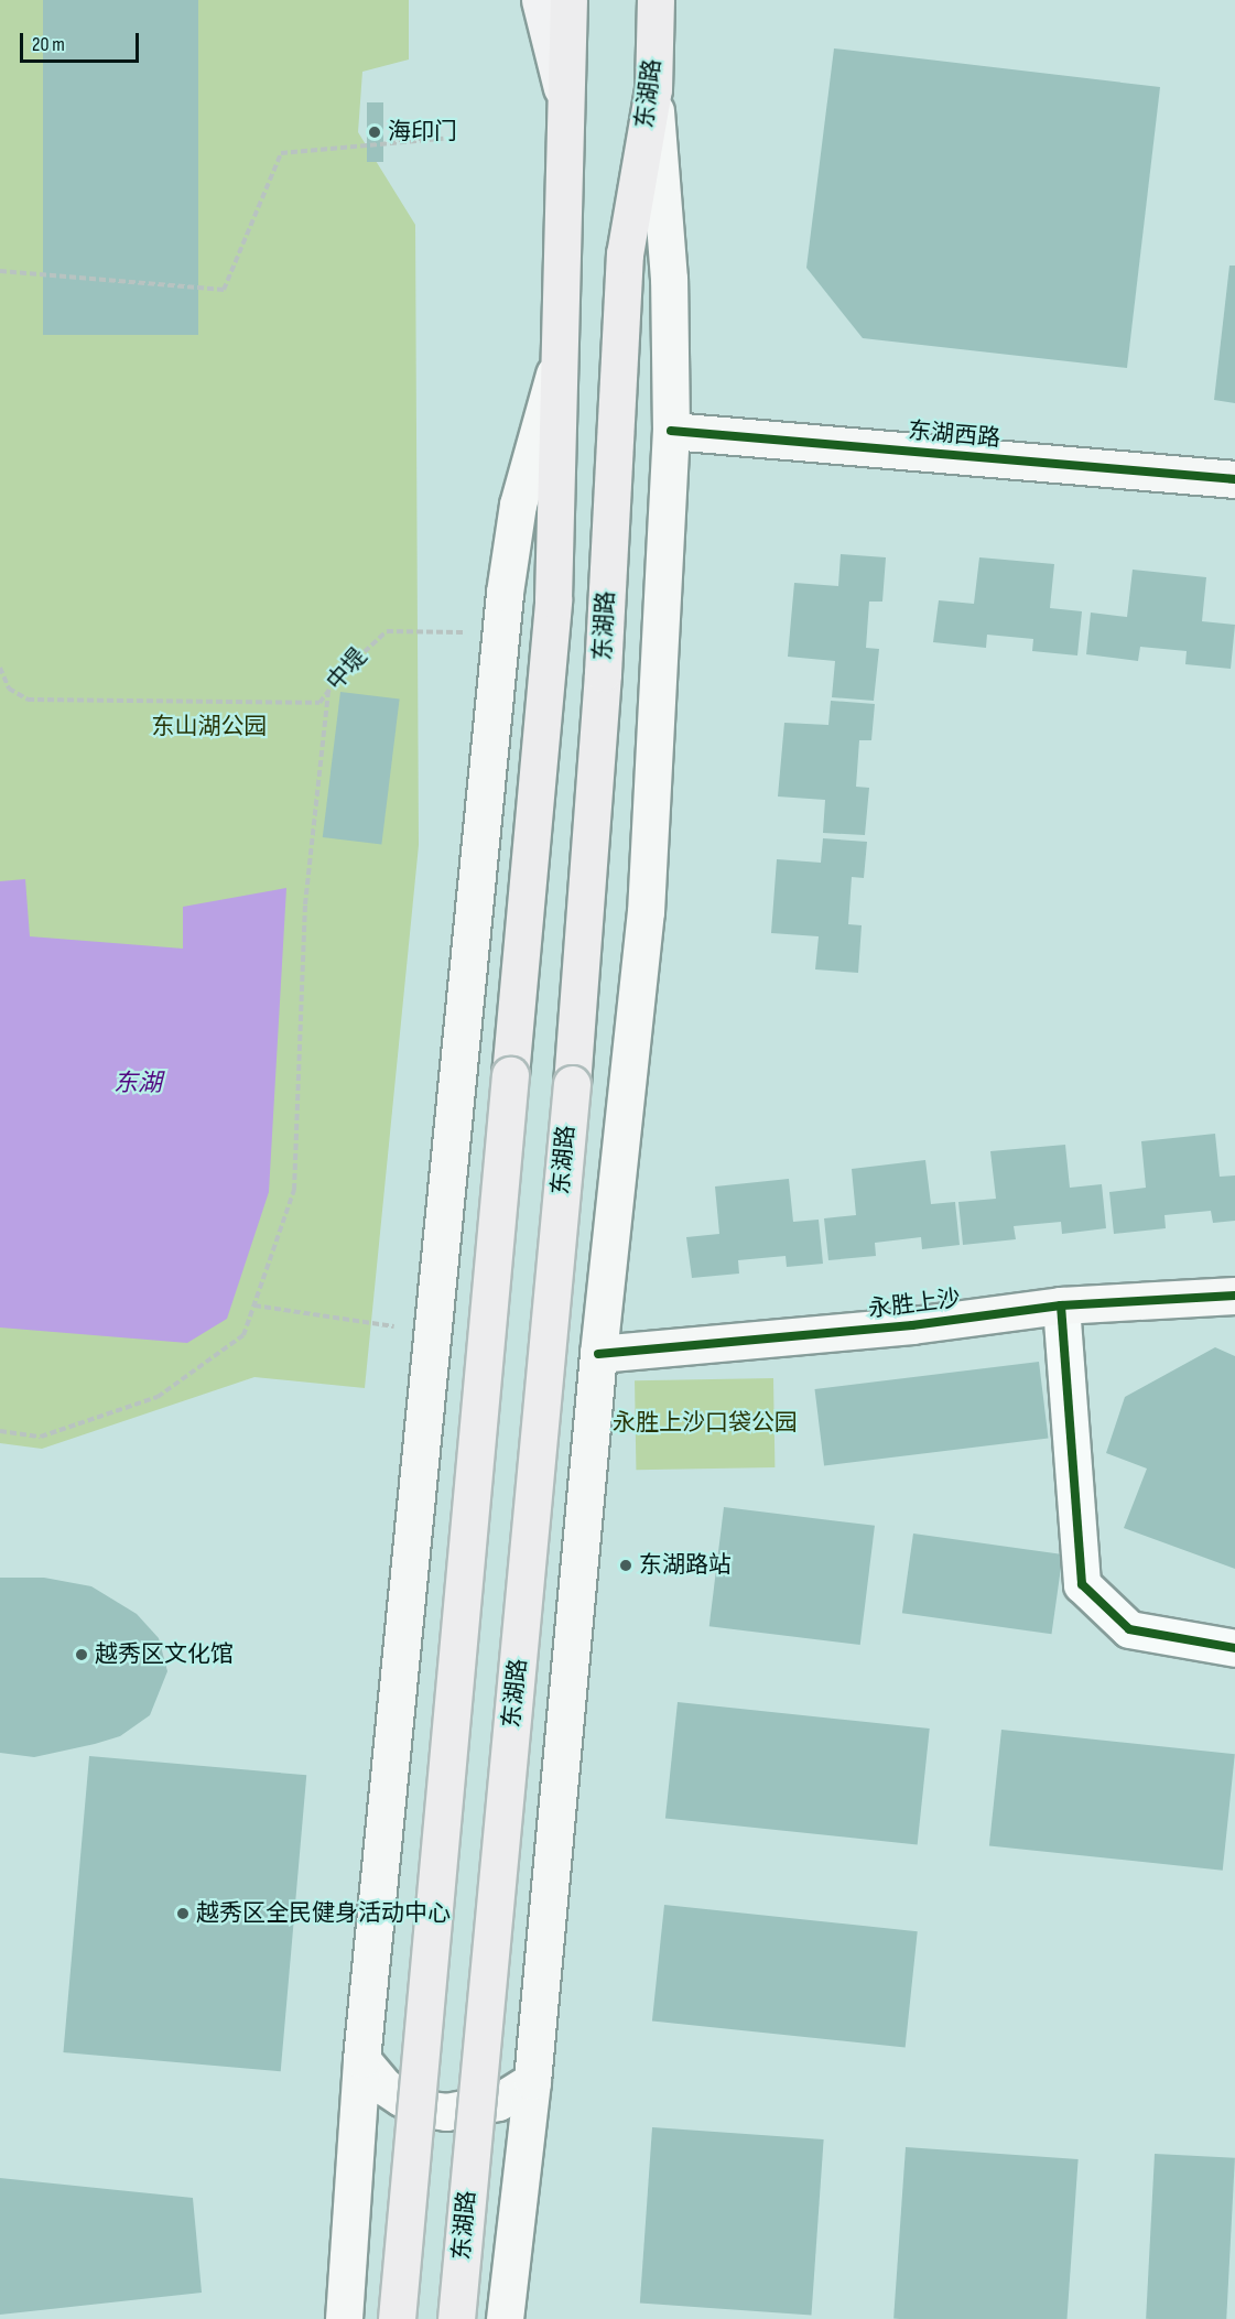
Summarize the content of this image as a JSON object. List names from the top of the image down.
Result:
{
  "streets": {
    "highway": ["东湖路"],
    "main road": ["东湖西路", "永胜上沙"],
    "path": ["中堤"]
  },
  "water": ["东湖"],
  "parks": ["东山湖公园", "永胜上沙口袋公园"],
  "places": [
    "海印门",
    "东湖路站",
    "越秀区文化馆",
    "越秀区全民健身活动中心"
  ],
  "scale_bar": "20 m"
}
